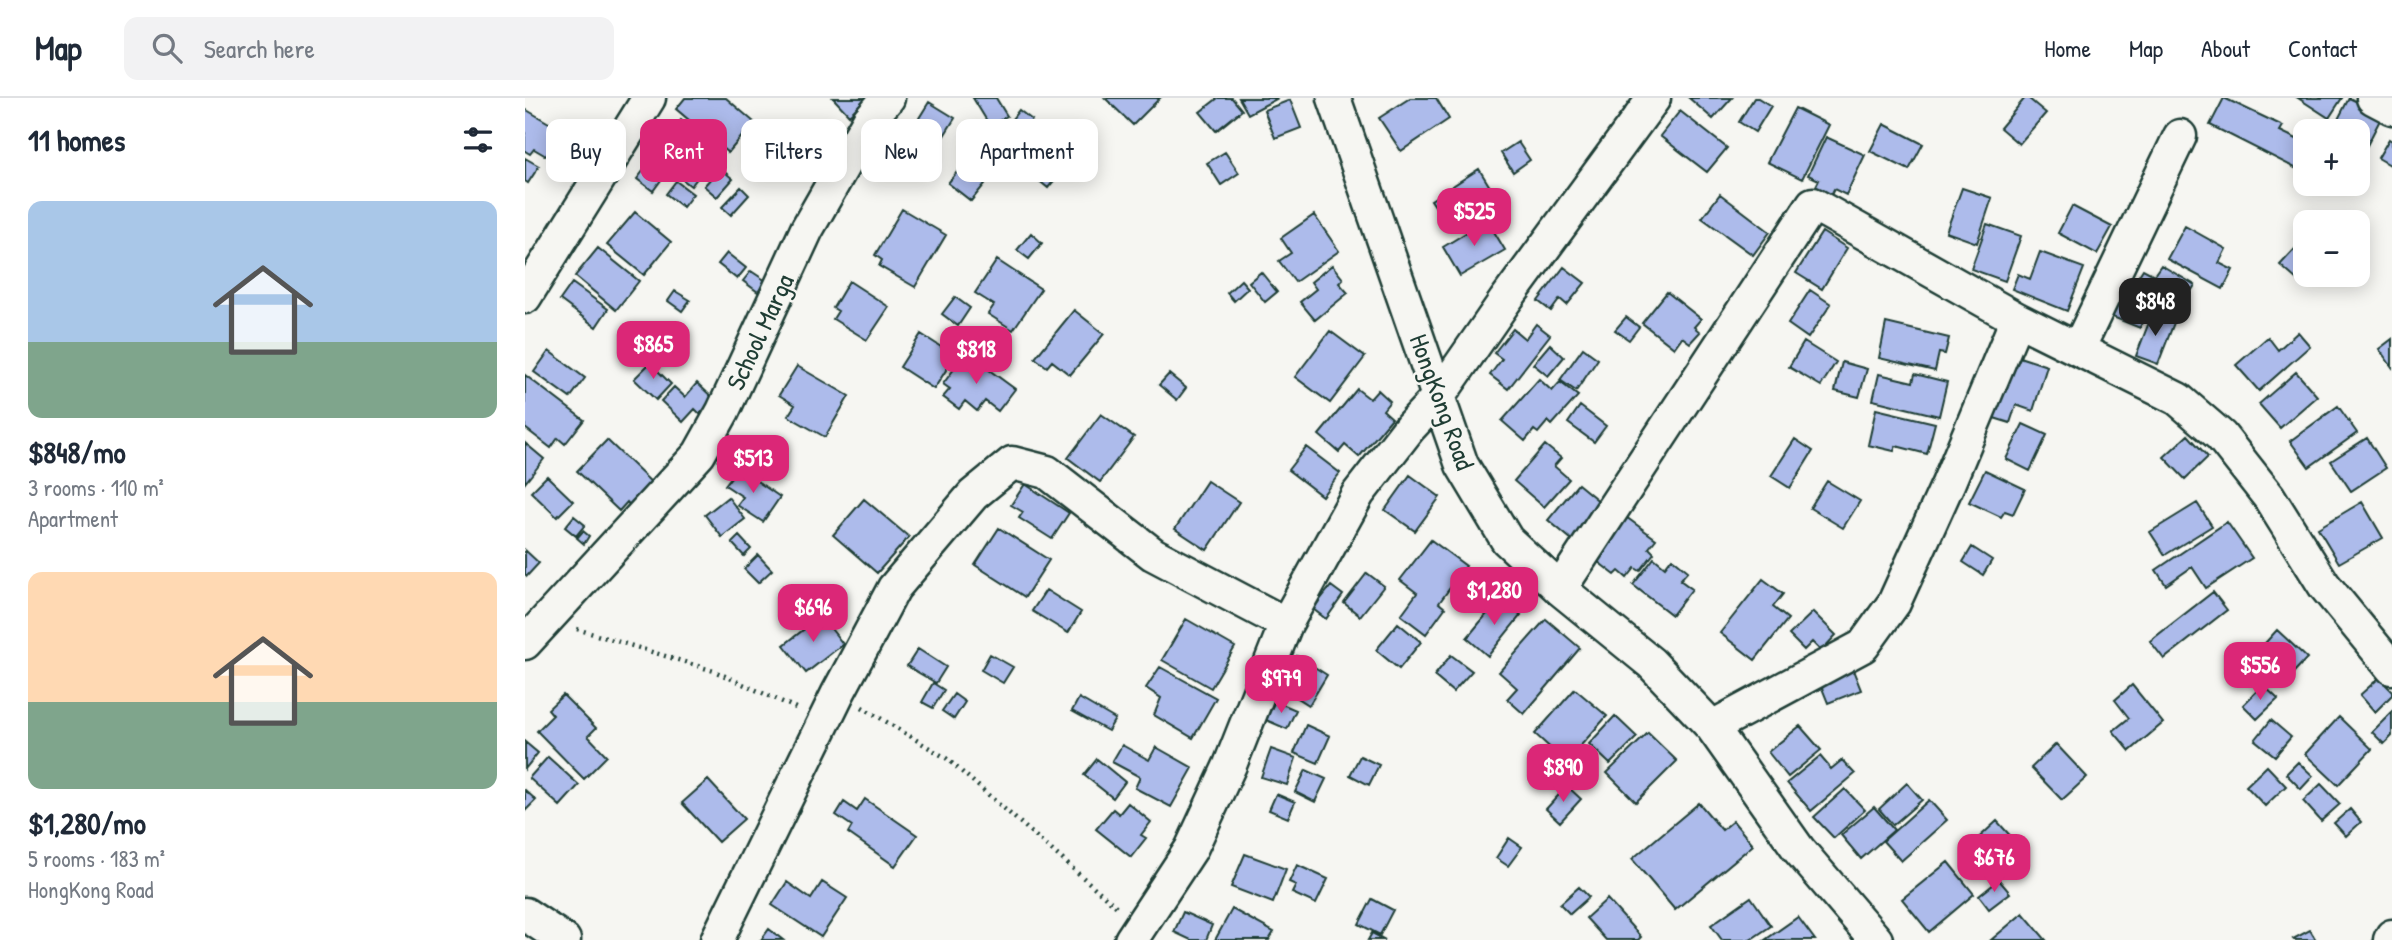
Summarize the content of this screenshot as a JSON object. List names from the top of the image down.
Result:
{
  "streets": {
    "street": ["School Marga", "HongKong Road"]
  },
  "page": {
    "header": "Map",
    "search": "Search here",
    "nav": [
      "Home",
      "Map",
      "About",
      "Contact"
    ],
    "heading": "11 homes",
    "map_buttons": ["+", "−"],
    "chip": [
      "Buy",
      "Rent",
      "Filters",
      "New",
      "Apartment"
    ],
    "list": [
      {
        "name": "$848/mo",
        "note": "3 rooms · 110 m² · Apartment"
      },
      {
        "name": "$1,280/mo",
        "note": "5 rooms · 183 m² · HongKong Road"
      }
    ],
    "price": [
      "$525",
      "$848",
      "$865",
      "$818",
      "$513",
      "$1,280",
      "$696",
      "$556",
      "$979",
      "$890",
      "$676"
    ]
  }
}
